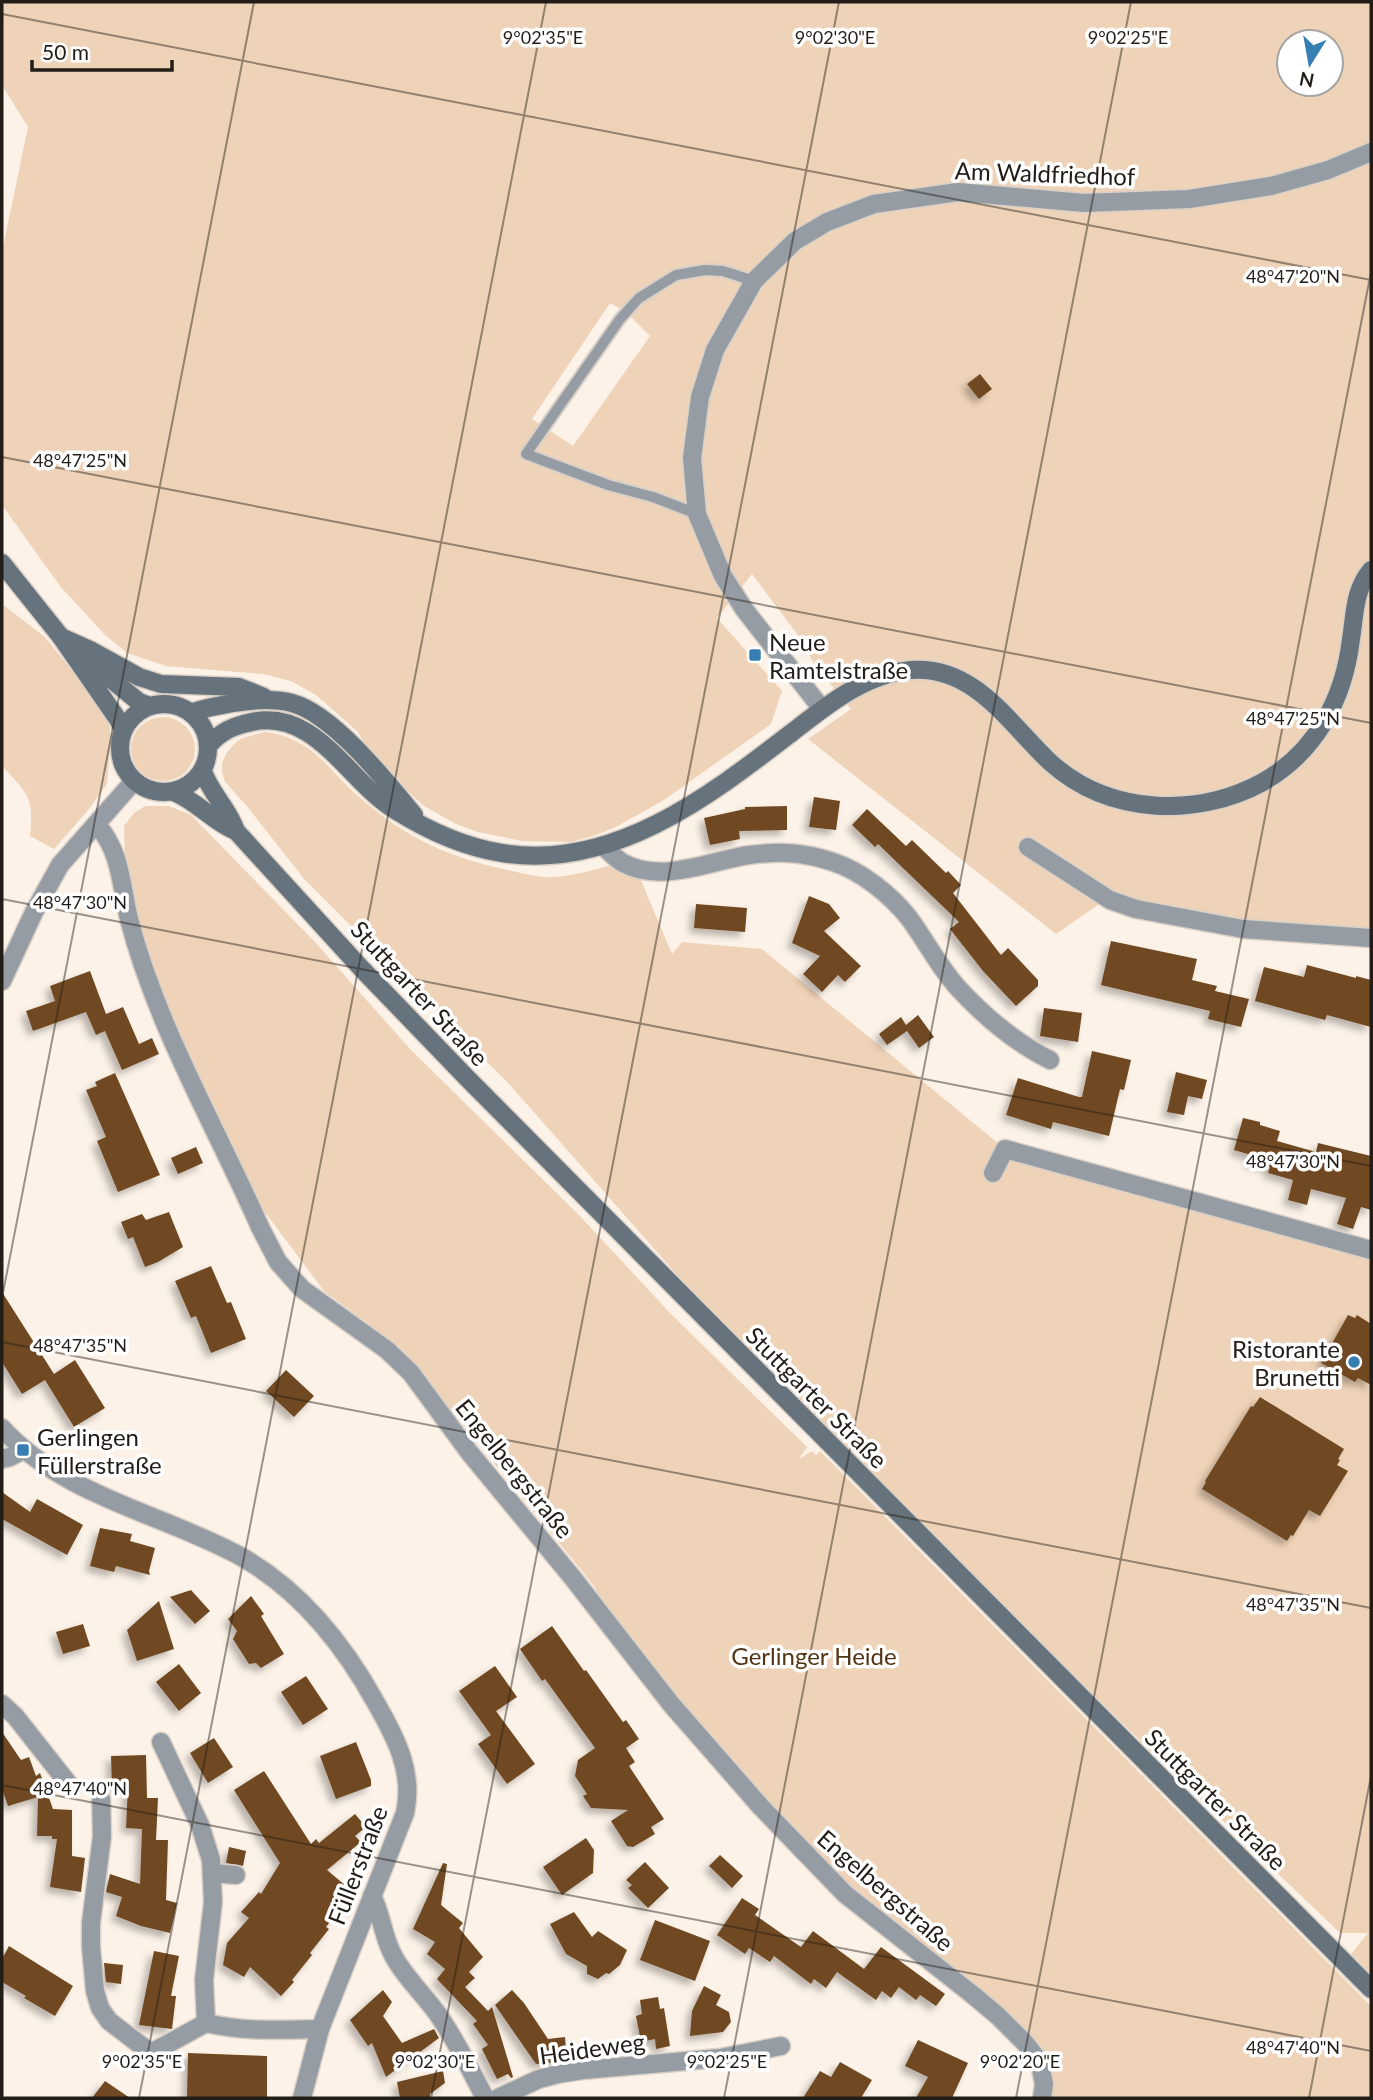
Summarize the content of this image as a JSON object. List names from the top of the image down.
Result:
{
  "streets": {
    "main road": ["Stuttgarter Straße"],
    "street": [
      "Am Waldfriedhof",
      "Engelbergstraße",
      "Füllerstraße",
      "Heideweg"
    ]
  },
  "parks": ["Gerlinger Heide"],
  "places": {
    "transit": ["Neue Ramtelstraße", "Gerlingen Füllerstraße"],
    "other": ["Ristorante Brunetti"]
  },
  "scale_bar": "50 m",
  "north": "bottom",
  "coordinates": [
    "9°02'35\"E",
    "9°02'30\"E",
    "9°02'25\"E",
    "48°47'20\"N",
    "48°47'25\"N",
    "48°47'30\"N",
    "48°47'35\"N",
    "48°47'40\"N",
    "9°02'20\"E"
  ]
}
